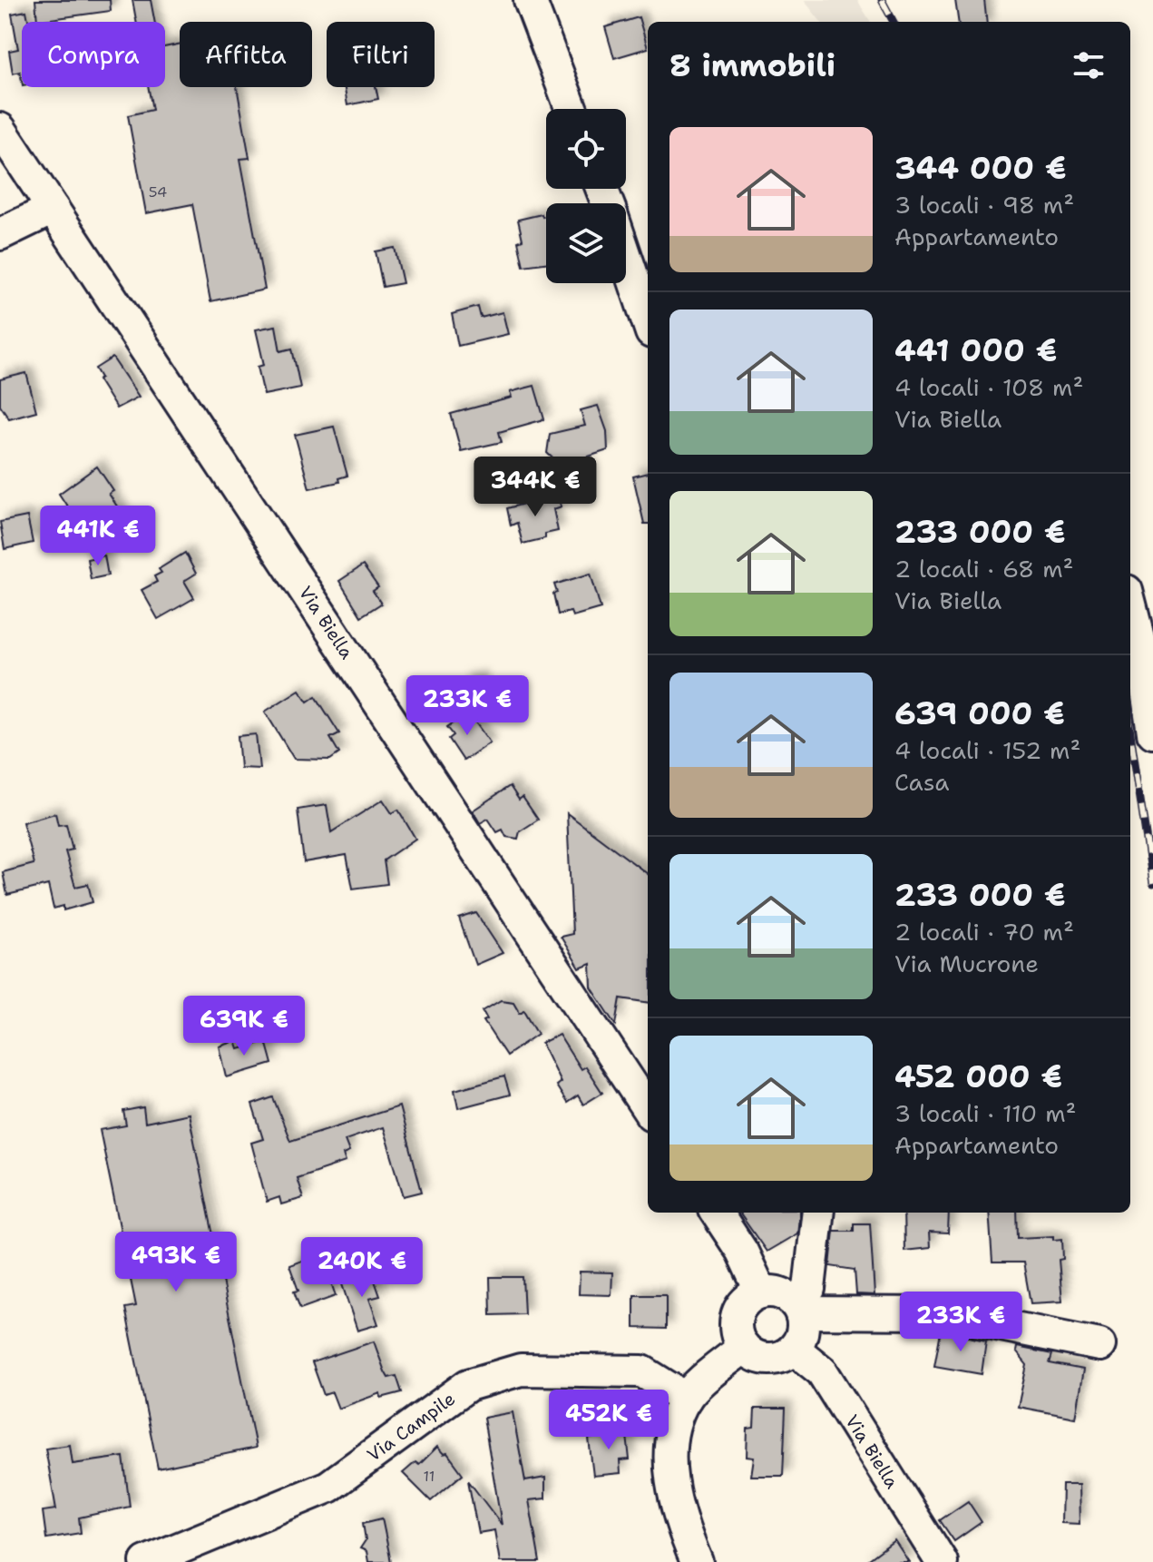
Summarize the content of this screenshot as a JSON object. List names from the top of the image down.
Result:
{
  "streets": {
    "street": ["Via Biella", "Via Campile"]
  },
  "house_numbers": ["54", "11"],
  "page": {
    "chip": ["Compra", "Affitta", "Filtri"],
    "heading": "8 immobili",
    "list": [
      {
        "name": "344 000 €",
        "note": "3 locali · 98 m² · Appartamento"
      },
      {
        "name": "441 000 €",
        "note": "4 locali · 108 m² · Via Biella"
      },
      {
        "name": "233 000 €",
        "note": "2 locali · 68 m² · Via Biella"
      },
      {
        "name": "639 000 €",
        "note": "4 locali · 152 m² · Casa"
      },
      {
        "name": "233 000 €",
        "note": "2 locali · 70 m² · Via Mucrone"
      },
      {
        "name": "452 000 €",
        "note": "3 locali · 110 m² · Appartamento"
      }
    ],
    "price": [
      "344K €",
      "441K €",
      "233K €",
      "639K €",
      "493K €",
      "240K €",
      "233K €",
      "452K €"
    ]
  }
}
